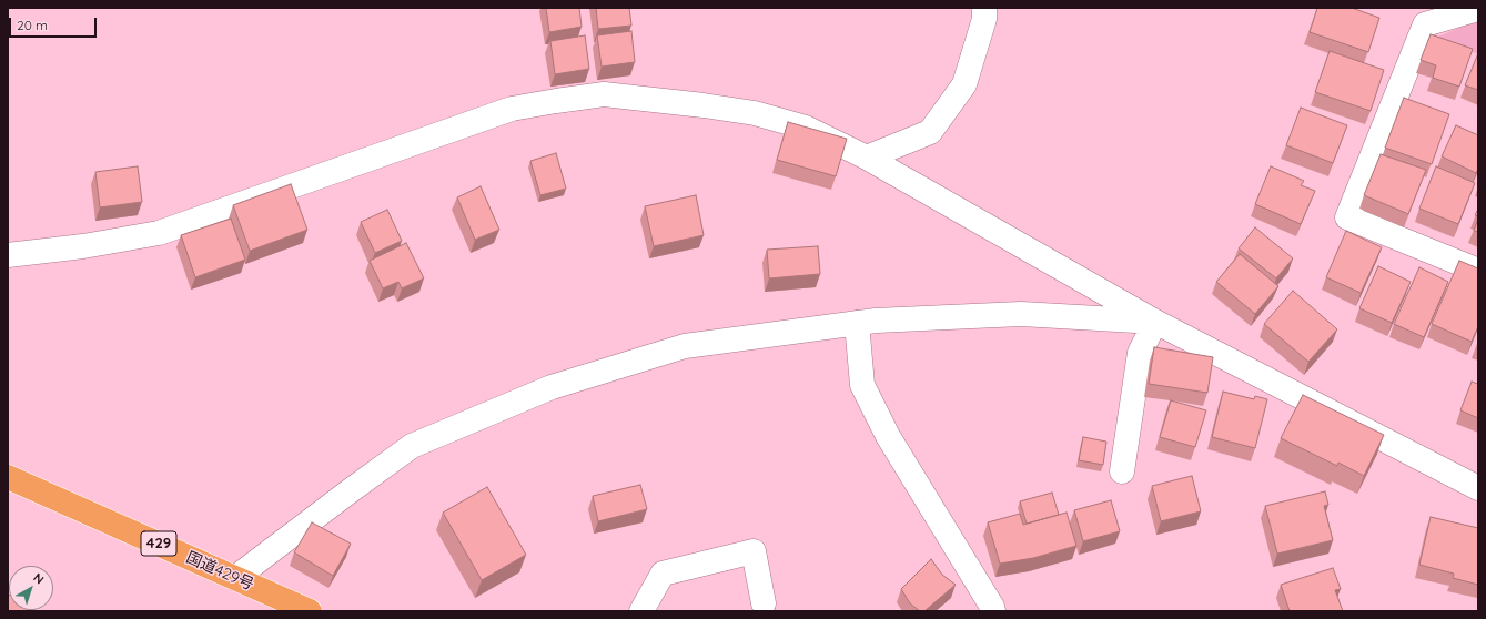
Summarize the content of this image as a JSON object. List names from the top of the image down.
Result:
{
  "streets": {
    "highway": ["429", "国道429号"]
  },
  "scale_bar": "20 m",
  "north": "top right"
}
